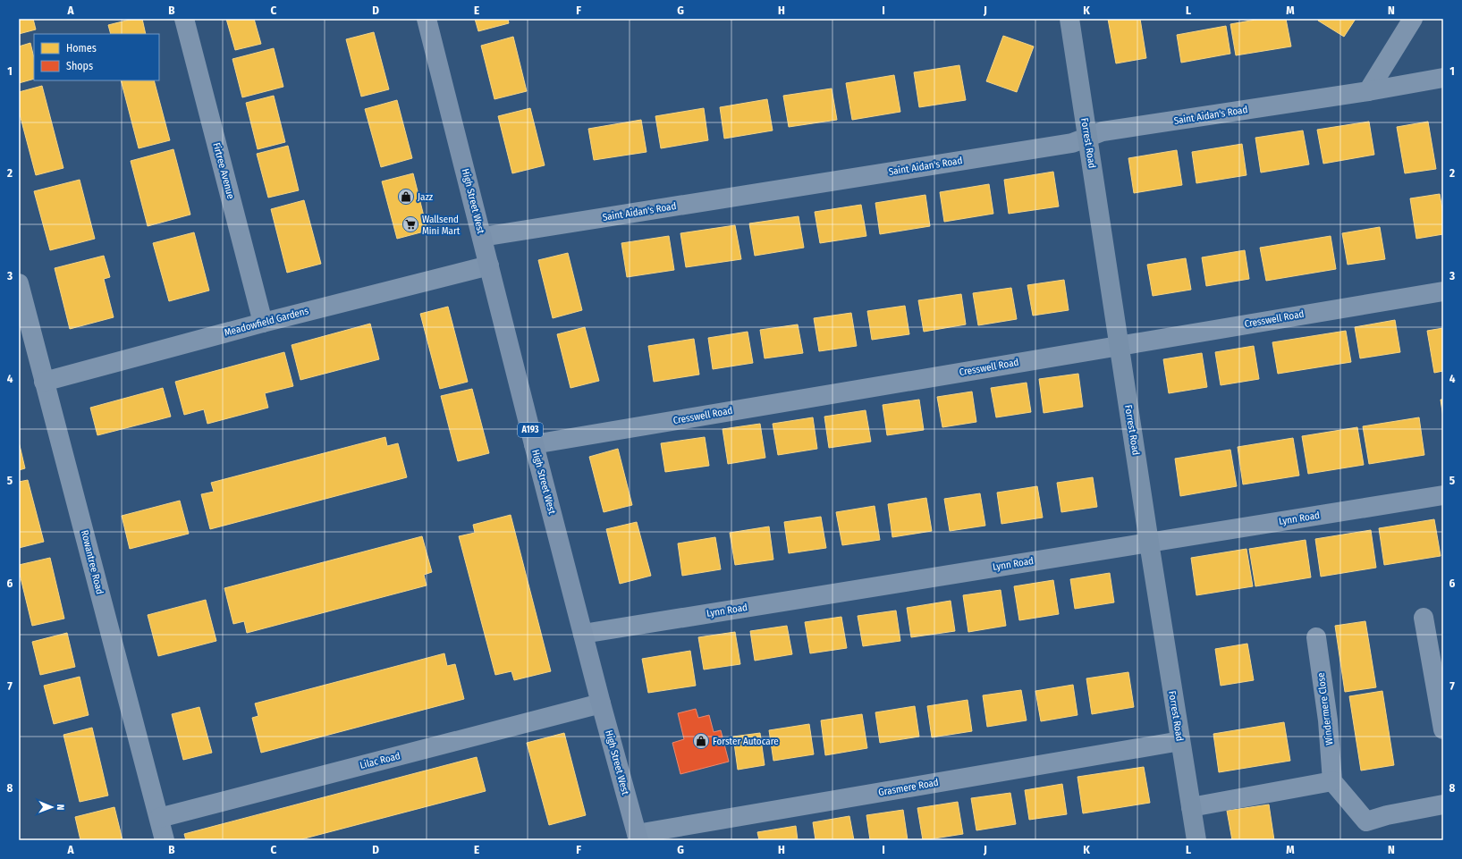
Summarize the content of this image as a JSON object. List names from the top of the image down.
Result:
{
  "streets": {
    "main road": ["High Street West", "A193"],
    "street": [
      "Saint Aidan's Road",
      "Forrest Road",
      "Firtree Avenue",
      "Cresswell Road",
      "Meadowfield Gardens",
      "Lynn Road",
      "Rowantree Road",
      "Windermere Close",
      "Lilac Road",
      "Grasmere Road"
    ]
  },
  "crossings": [
    ["Saint Aidan's Road", "Forrest Road"],
    ["Saint Aidan's Road", "High Street West"],
    ["Forrest Road", "Cresswell Road"],
    ["Forrest Road", "Lynn Road"],
    ["Forrest Road", "Grasmere Road"],
    ["Firtree Avenue", "Meadowfield Gardens"],
    ["High Street West", "Cresswell Road"],
    ["High Street West", "Meadowfield Gardens"],
    ["High Street West", "Lynn Road"],
    ["High Street West", "Lilac Road"],
    ["High Street West", "Grasmere Road"],
    ["Meadowfield Gardens", "Rowantree Road"],
    ["Rowantree Road", "Lilac Road"]
  ],
  "places": {
    "shop": ["Jazz", "Forster Autocare"],
    "supermarket": ["Wallsend Mini Mart"]
  },
  "legend": ["Homes", "Shops"],
  "north": "right",
  "grid": {
    "columns": [
      "A",
      "B",
      "C",
      "D",
      "E",
      "F",
      "G",
      "H",
      "I",
      "J",
      "K",
      "L",
      "M",
      "N"
    ],
    "rows": [
      "1",
      "2",
      "3",
      "4",
      "5",
      "6",
      "7",
      "8"
    ]
  }
}
